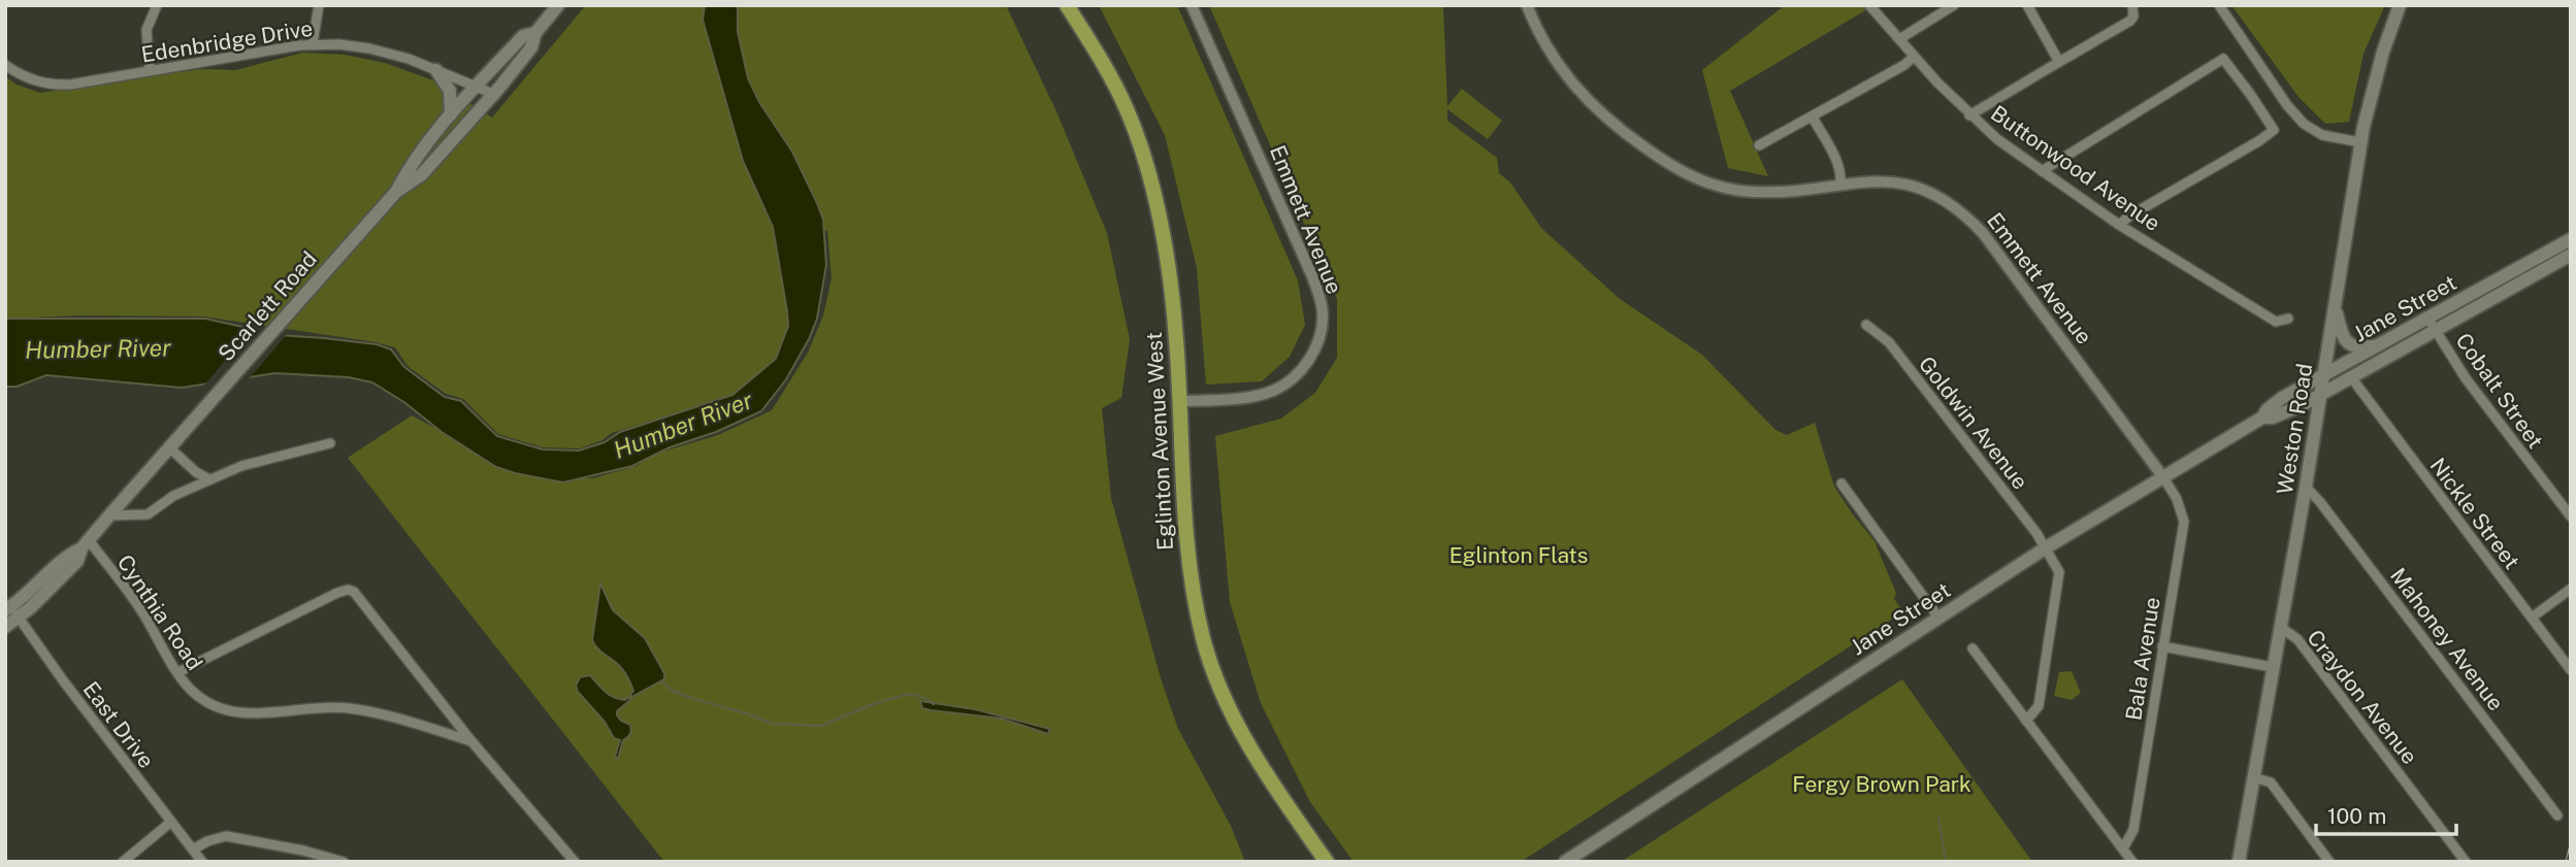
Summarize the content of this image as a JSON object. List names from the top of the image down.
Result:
{
  "streets": {
    "main road": [
      "Scarlett Road",
      "Jane Street",
      "Weston Road",
      "Eglinton Avenue West"
    ],
    "street": [
      "Edenbridge Drive",
      "Buttonwood Avenue",
      "Emmett Avenue",
      "Cobalt Street",
      "Goldwin Avenue",
      "Nickle Street",
      "Cynthia Road",
      "Mahoney Avenue",
      "Bala Avenue",
      "Craydon Avenue",
      "East Drive"
    ]
  },
  "crossings": [
    ["Edenbridge Drive", "Scarlett Road"],
    ["Emmett Avenue", "Jane Street"],
    ["Emmett Avenue", "Eglinton Avenue West"],
    ["Emmett Avenue", "Bala Avenue"],
    ["Scarlett Road", "Cynthia Road"],
    ["Scarlett Road", "East Drive"],
    ["Jane Street", "Cobalt Street"],
    ["Jane Street", "Goldwin Avenue"],
    ["Jane Street", "Weston Road"],
    ["Jane Street", "Nickle Street"],
    ["Jane Street", "Bala Avenue"],
    ["Weston Road", "Mahoney Avenue"],
    ["Weston Road", "Craydon Avenue"]
  ],
  "water": ["Humber River"],
  "parks": ["Eglinton Flats", "Fergy Brown Park"],
  "scale_bar": "100 m"
}
